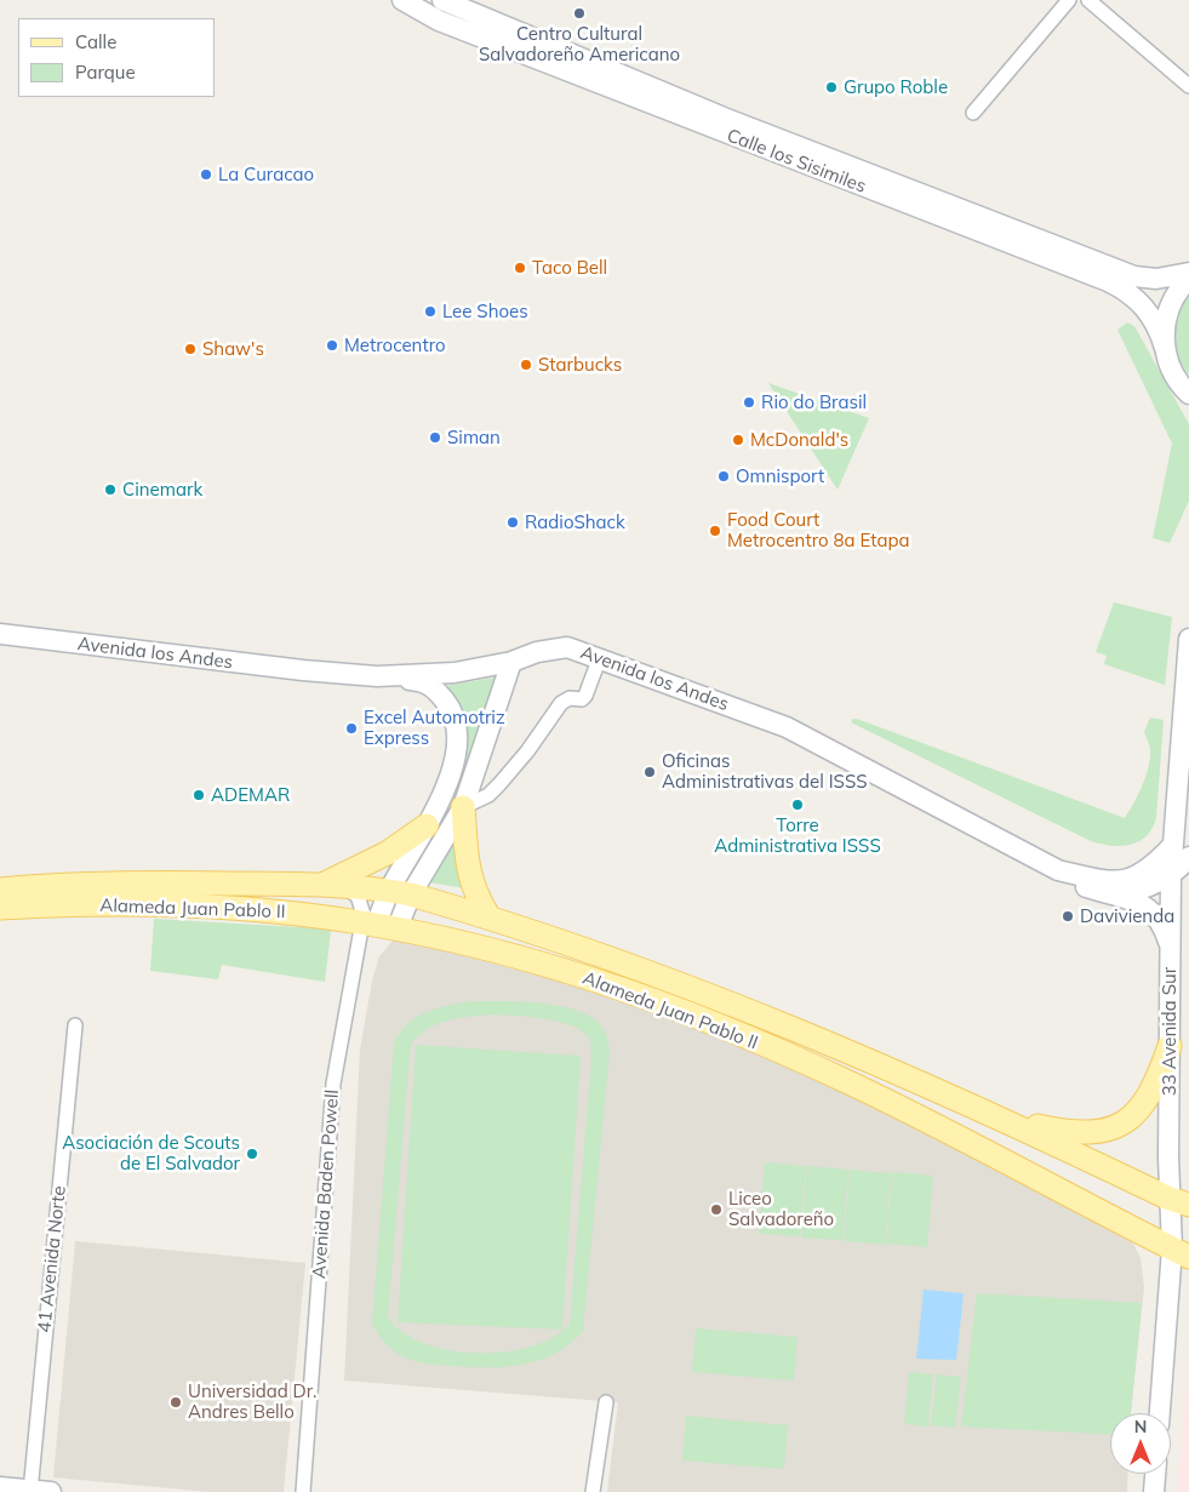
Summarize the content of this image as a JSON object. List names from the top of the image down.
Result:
{
  "streets": {
    "main road": ["Alameda Juan Pablo II"],
    "street": [
      "Calle los Sisimiles",
      "Avenida los Andes",
      "33 Avenida Sur",
      "Avenida Baden Powell",
      "41 Avenida Norte"
    ]
  },
  "crossings": [
    ["Avenida los Andes", "33 Avenida Sur"],
    ["Avenida los Andes", "Avenida Baden Powell"],
    ["Alameda Juan Pablo II", "33 Avenida Sur"],
    ["Alameda Juan Pablo II", "Avenida Baden Powell"]
  ],
  "places": [
    "Centro Cultural Salvadoreño Americano",
    "Grupo Roble",
    "La Curacao",
    "Taco Bell",
    "Lee Shoes",
    "Metrocentro",
    "Shaw's",
    "Starbucks",
    "Rio do Brasil",
    "Siman",
    "McDonald's",
    "Omnisport",
    "Cinemark",
    "RadioShack",
    "Food Court Metrocentro 8a Etapa",
    "Excel Automotriz Express",
    "Oficinas Administrativas del ISSS",
    "ADEMAR",
    "Torre Administrativa ISSS",
    "Davivienda",
    "Asociación de Scouts de El Salvador",
    "Liceo Salvadoreño",
    "Universidad Dr. Andres Bello"
  ],
  "legend": ["Calle", "Parque"],
  "north": "top"
}
